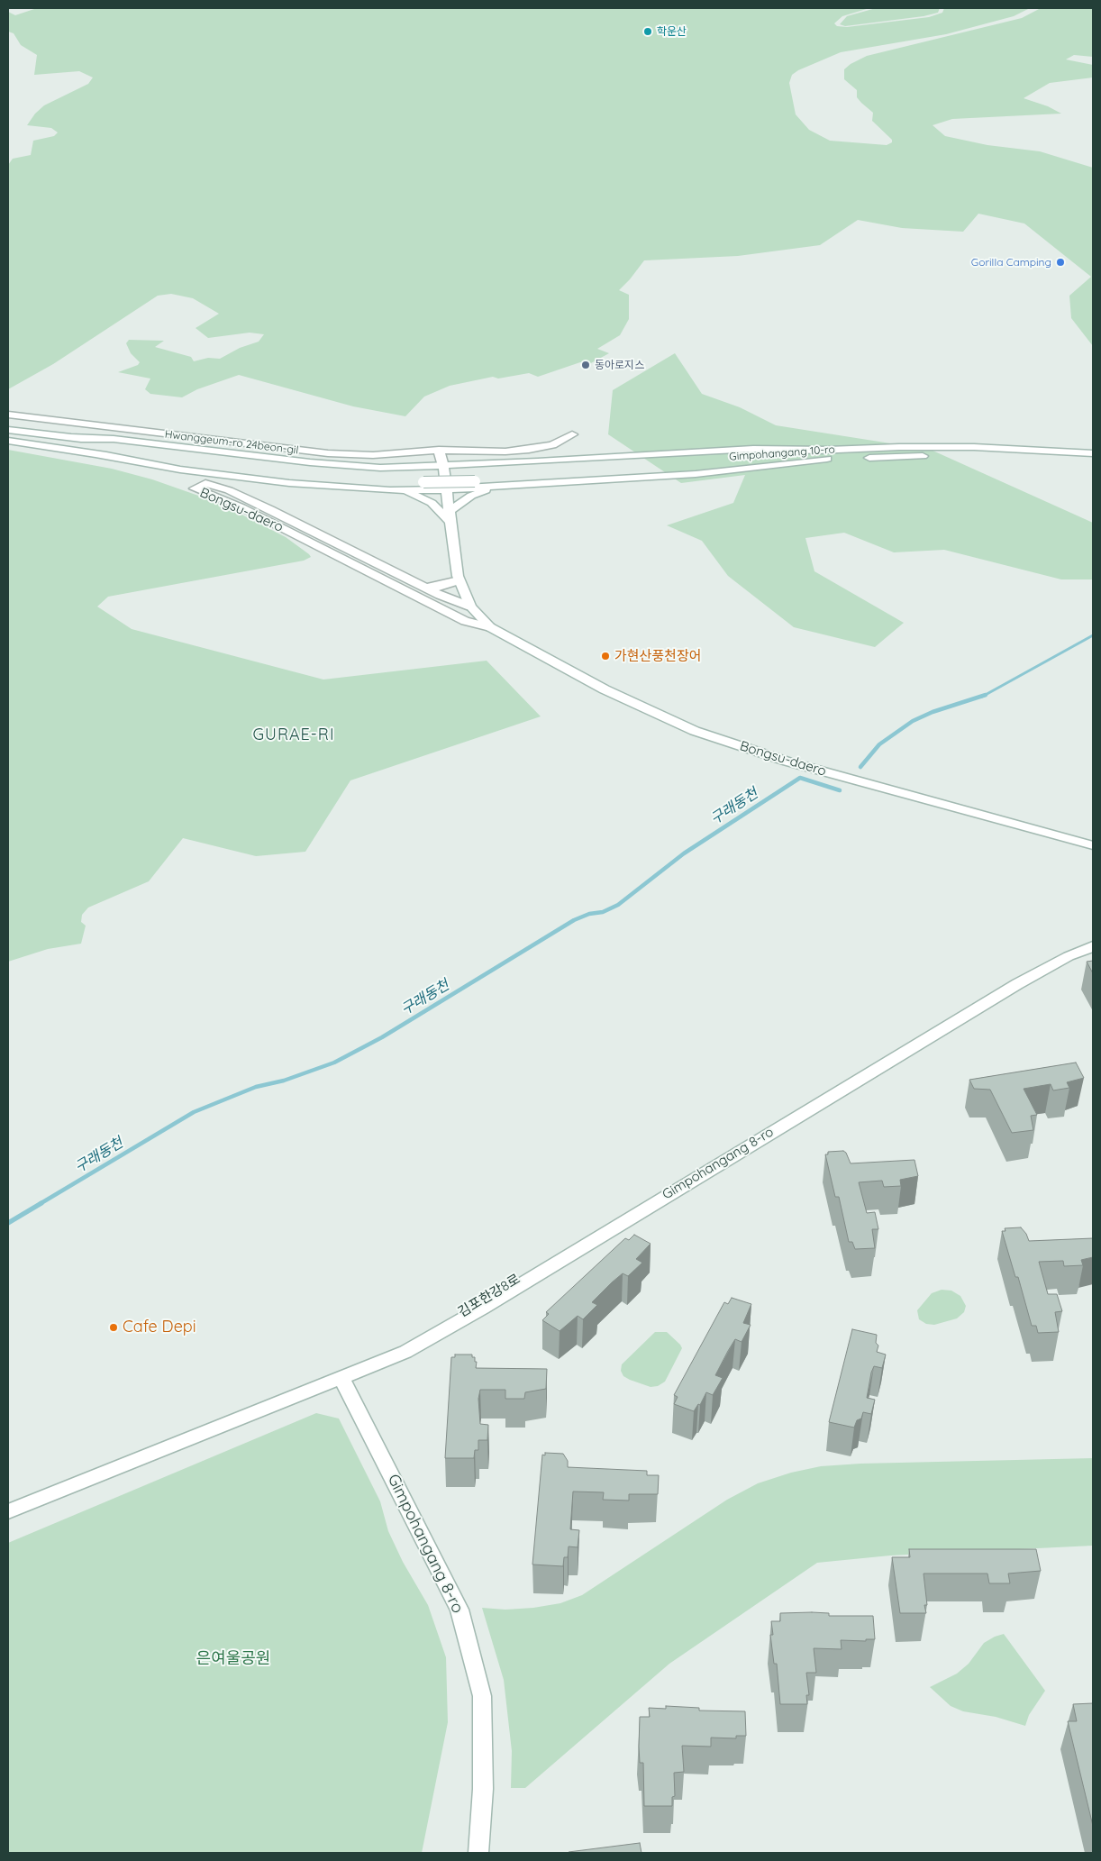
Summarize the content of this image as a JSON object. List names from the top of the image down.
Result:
{
  "streets": {
    "street": [
      "Hwanggeum-ro 24beon-gil",
      "Gimpohangang 10-ro",
      "Bongsu-daero",
      "Gimpohangang 8-ro"
    ]
  },
  "crossings": [
    ["Gimpohangang 10-ro", "Bongsu-daero"]
  ],
  "districts": ["GURAE-RI"],
  "water": ["구래동천"],
  "parks": ["은여울공원"],
  "places": [
    "학운산",
    "Gorilla Camping",
    "동아로지스",
    "가현산풍천장어",
    "Cafe Depi"
  ]
}
